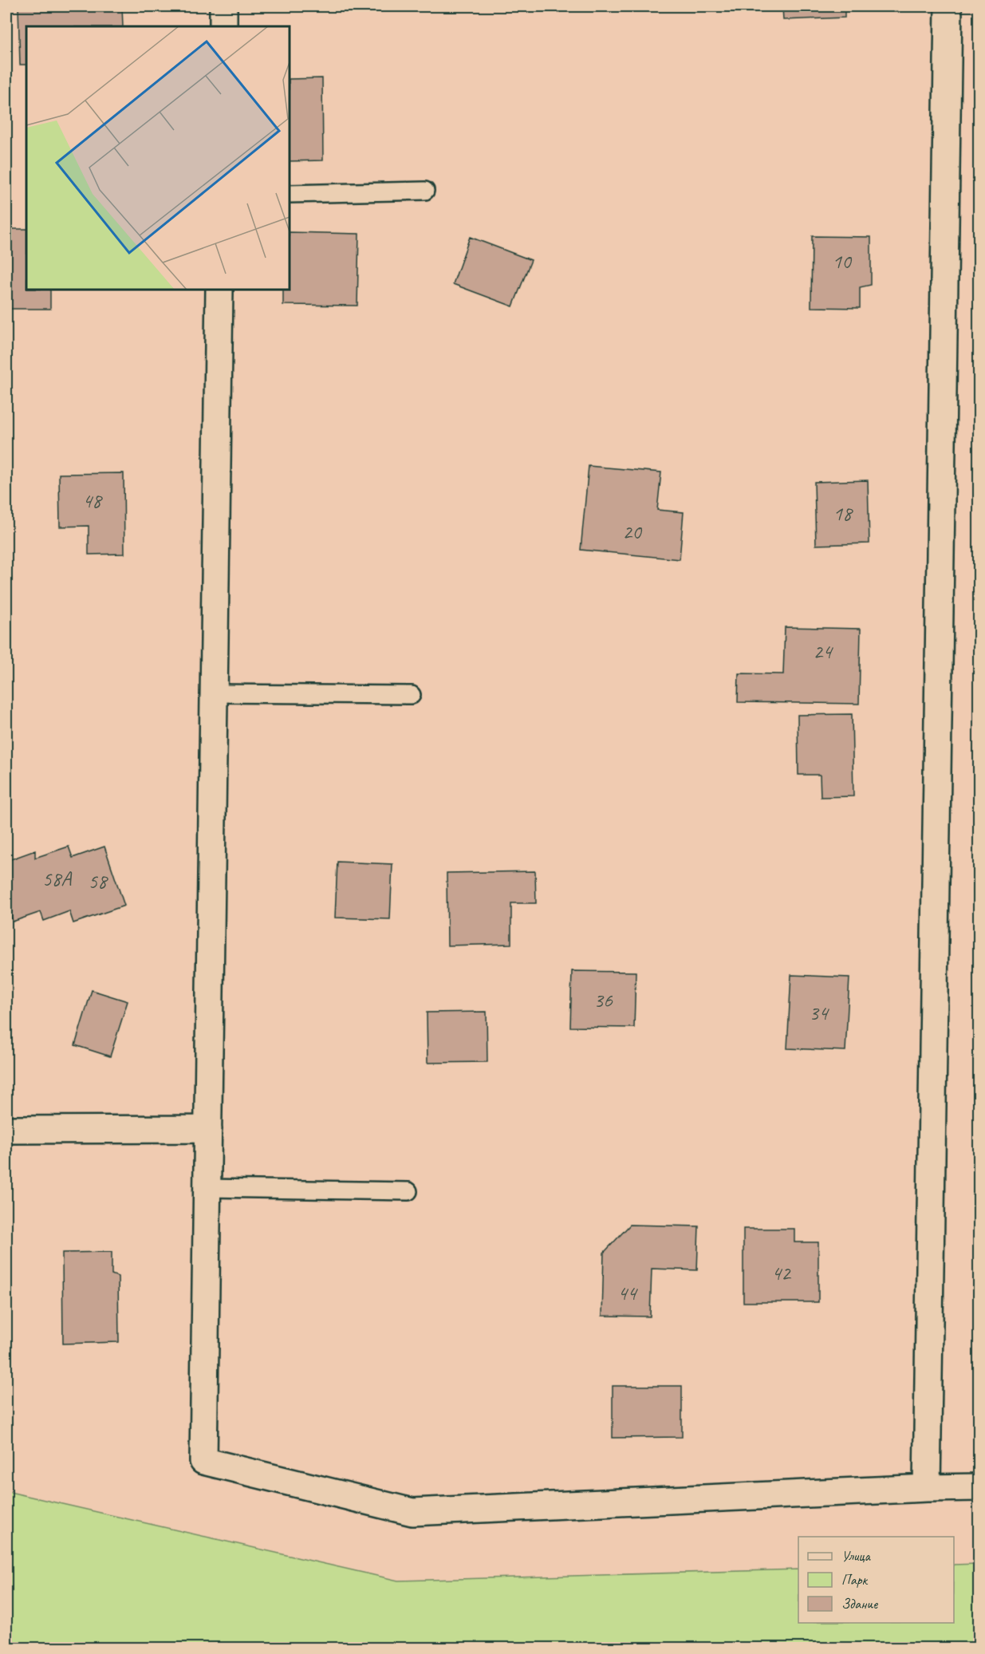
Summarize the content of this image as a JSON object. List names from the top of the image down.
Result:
{
  "house_numbers": [
    "10",
    "48",
    "18",
    "20",
    "24",
    "58А",
    "58",
    "36",
    "34",
    "42",
    "44"
  ],
  "legend": ["Улица", "Парк", "Здание"]
}
